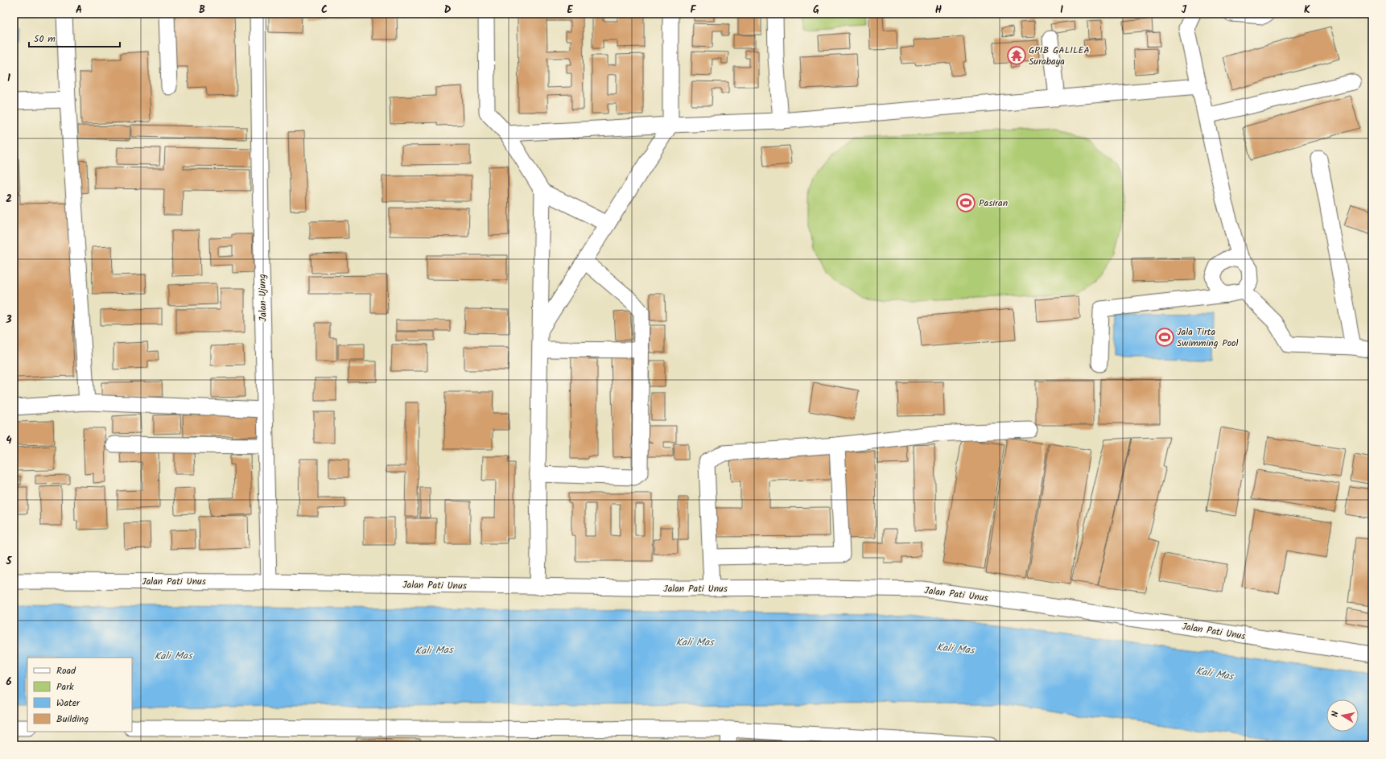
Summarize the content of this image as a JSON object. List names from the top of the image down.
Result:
{
  "streets": {
    "street": ["Jalan Ujung", "Jalan Pati Unus"]
  },
  "crossings": [
    ["Jalan Ujung", "Jalan Pati Unus"]
  ],
  "water": ["Kali Mas"],
  "places": {
    "temple": ["GPIB GALILEA Surabaya"],
    "sports": ["Pasiran", "Jala Tirta Swimming Pool"]
  },
  "legend": [
    "Road",
    "Park",
    "Water",
    "Building"
  ],
  "scale_bar": "50 m",
  "north": "left",
  "grid": {
    "columns": [
      "A",
      "B",
      "C",
      "D",
      "E",
      "F",
      "G",
      "H",
      "I",
      "J",
      "K"
    ],
    "rows": [
      "1",
      "2",
      "3",
      "4",
      "5",
      "6"
    ]
  }
}
